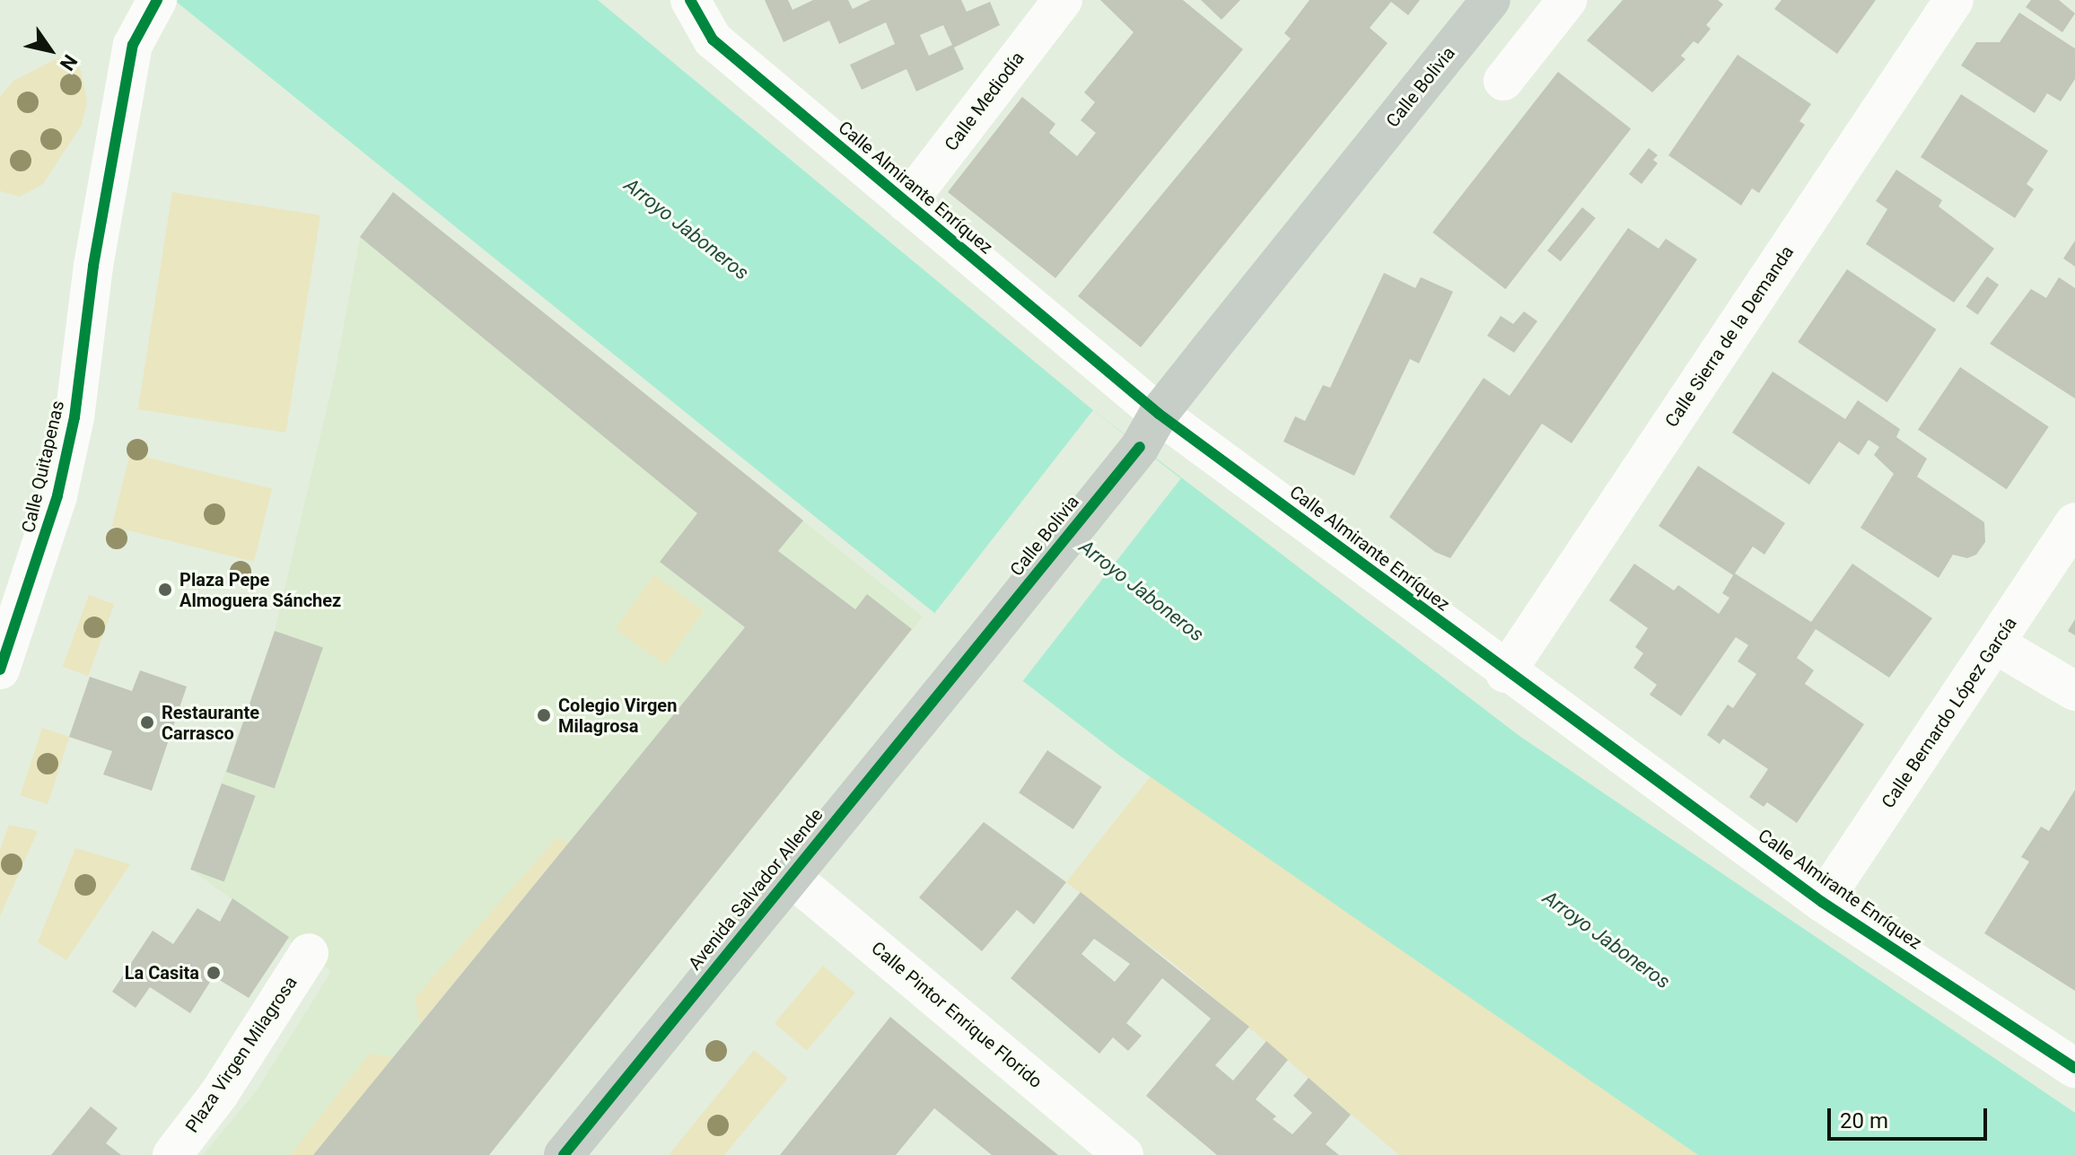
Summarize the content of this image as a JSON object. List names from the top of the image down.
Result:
{
  "streets": {
    "main road": ["Calle Bolivia", "Avenida Salvador Allende"],
    "street": [
      "Calle Mediodía",
      "Calle Almirante Enríquez",
      "Calle Sierra de la Demanda",
      "Calle Quitapenas",
      "Calle Bernardo López García",
      "Calle Pintor Enrique Florido",
      "Plaza Virgen Milagrosa"
    ]
  },
  "crossings": [
    ["Calle Bolivia", "Calle Almirante Enríquez"],
    ["Calle Bolivia", "Avenida Salvador Allende"],
    ["Calle Mediodía", "Calle Almirante Enríquez"],
    ["Calle Almirante Enríquez", "Calle Sierra de la Demanda"],
    ["Calle Almirante Enríquez", "Calle Bernardo López García"],
    ["Avenida Salvador Allende", "Calle Pintor Enrique Florido"]
  ],
  "water": ["Arroyo Jaboneros"],
  "places": [
    "Plaza Pepe Almoguera Sánchez",
    "Colegio Virgen Milagrosa",
    "Restaurante Carrasco",
    "La Casita"
  ],
  "scale_bar": "20 m",
  "north": "bottom right"
}
